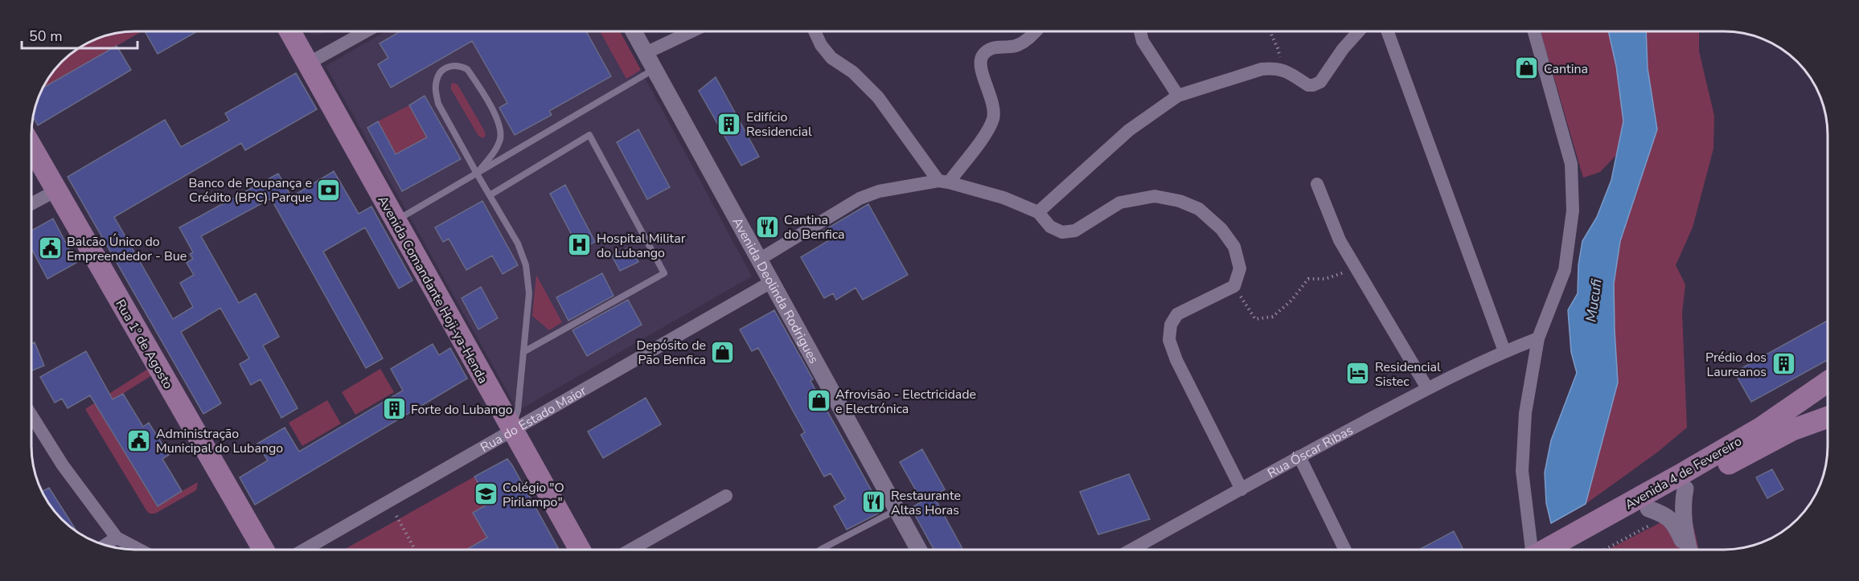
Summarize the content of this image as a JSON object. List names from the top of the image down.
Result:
{
  "streets": {
    "main road": ["Avenida Comandante Hoji-ya-Henda", "Rua 1º de Agosto", "Avenida 4 de Fevereiro"],
    "street": ["Avenida Deolinda Rodrigues", "Rua do Estado Maior", "Rua Óscar Ribas"]
  },
  "crossings": [
    ["Avenida Comandante Hoji-ya-Henda", "Rua do Estado Maior"],
    ["Avenida Deolinda Rodrigues", "Rua do Estado Maior"]
  ],
  "water": ["Mucufi"],
  "places": {
    "shop": ["Cantina", "Depósito de Pão Benfica", "Afrovisão - Electricidade e Electrónica"],
    "building": ["Edifício Residencial", "Prédio dos Laureanos", "Forte do Lubango"],
    "bank": ["Banco de Poupança e Crédito (BPC) Parque"],
    "restaurant": ["Cantina do Benfica", "Restaurante Altas Horas"],
    "hospital": ["Hospital Militar do Lubango"],
    "public building": ["Balcão Único do Empreendedor - Bue", "Administração Municipal do Lubango"],
    "hotel": ["Residencial Sistec"],
    "school or university": ["Colégio \"O Pirilampo\""]
  },
  "scale_bar": "50 m"
}
